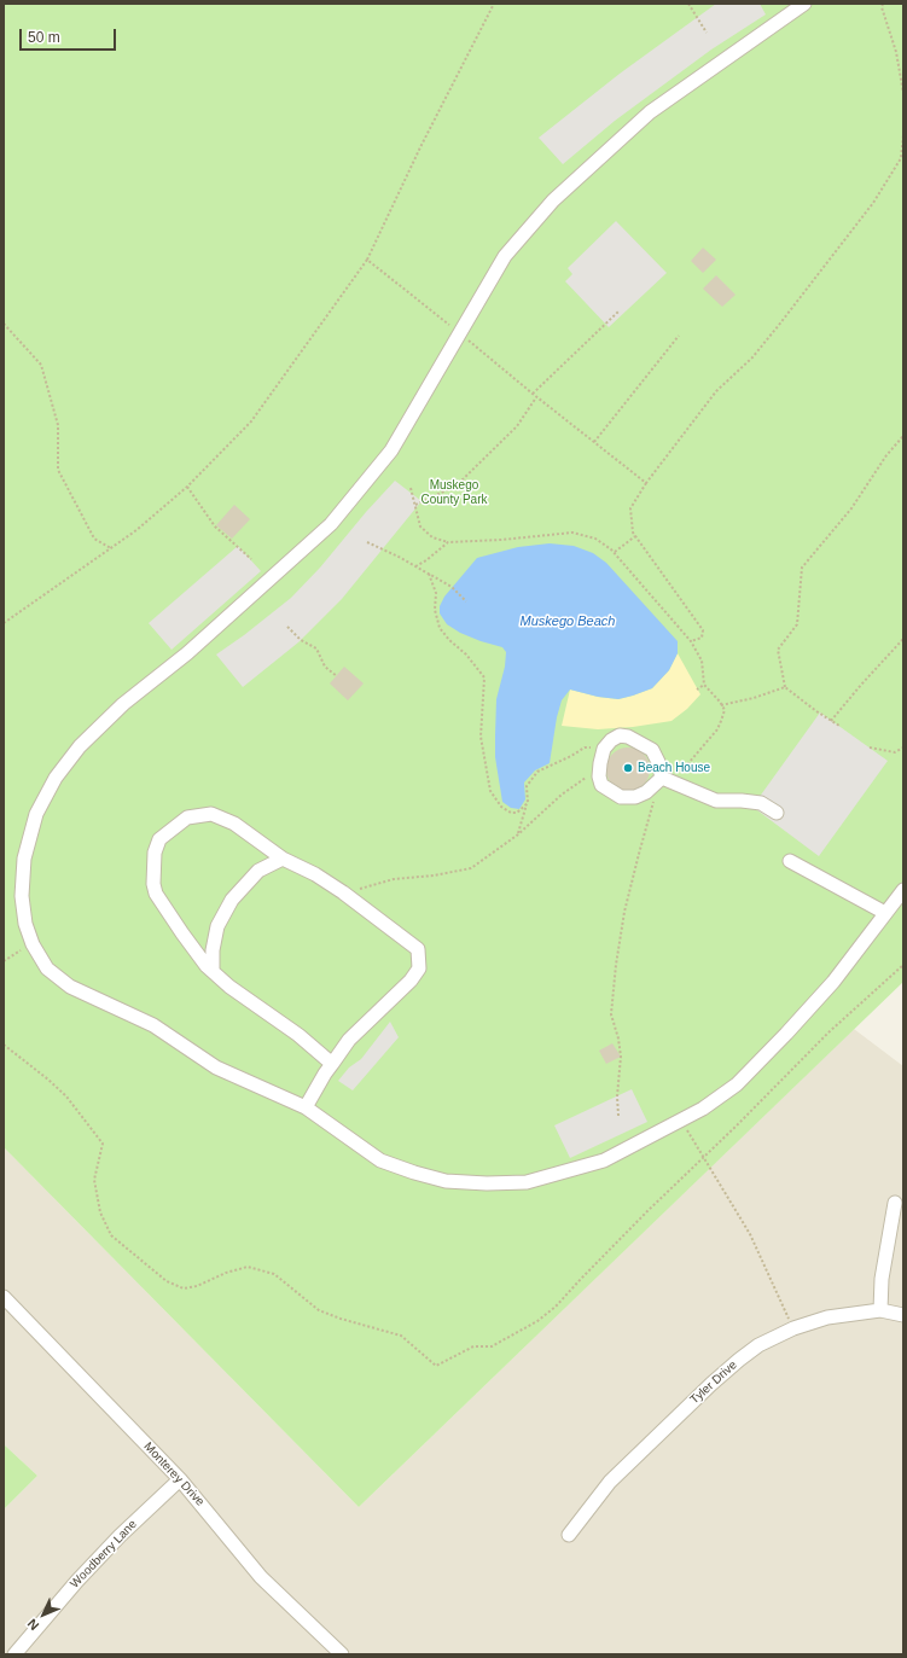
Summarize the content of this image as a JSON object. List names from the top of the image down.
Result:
{
  "streets": {
    "street": ["Tyler Drive", "Monterey Drive", "Woodberry Lane"]
  },
  "crossings": [
    ["Monterey Drive", "Woodberry Lane"]
  ],
  "water": ["Muskego Beach"],
  "parks": ["Muskego County Park"],
  "places": ["Beach House"],
  "scale_bar": "50 m",
  "north": "bottom left"
}
